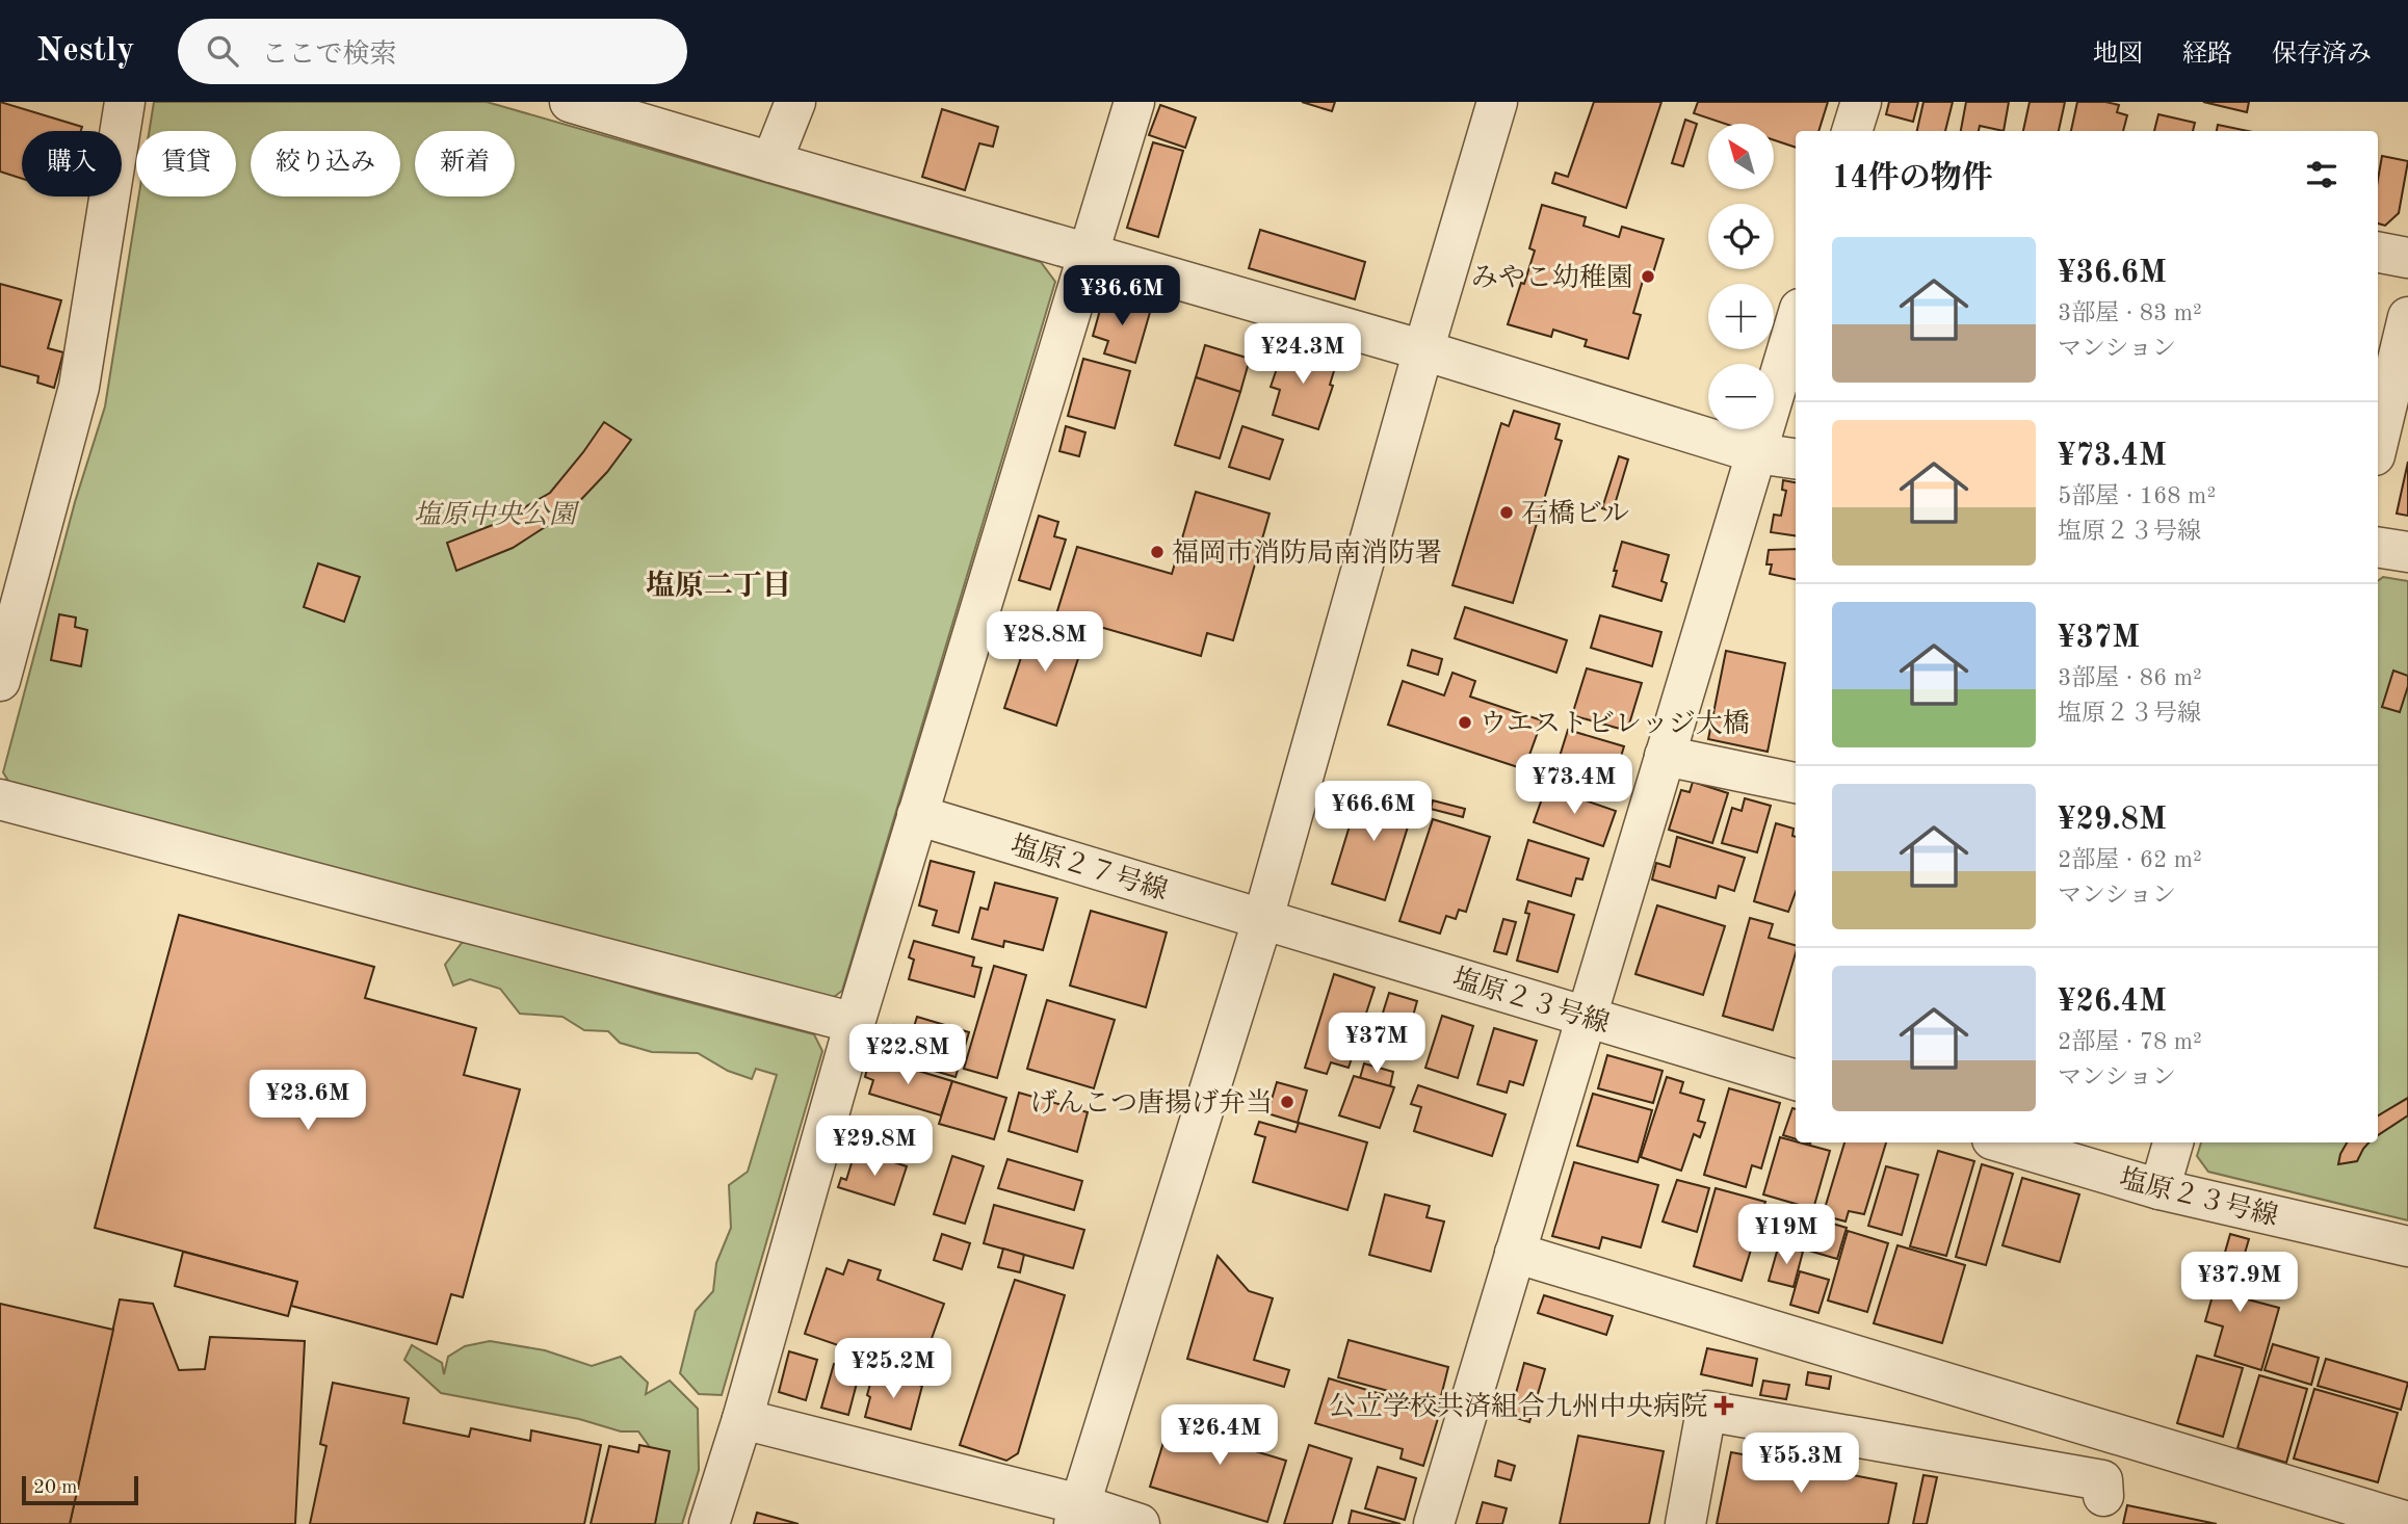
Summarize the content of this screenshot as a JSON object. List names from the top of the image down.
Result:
{
  "streets": {
    "street": ["塩原２７号線", "塩原２３号線"]
  },
  "crossings": [
    ["塩原２７号線", "塩原２３号線"]
  ],
  "districts": ["塩原二丁目"],
  "parks": ["塩原中央公園"],
  "places": {
    "other": [
      "みやこ幼稚園",
      "石橋ビル",
      "福岡市消防局南消防署",
      "ウエストビレッジ大橋",
      "げんこつ唐揚げ弁当"
    ],
    "health": ["公立学校共済組合九州中央病院"]
  },
  "scale_bar": "20 m",
  "north": "top left",
  "page": {
    "header": "Nestly",
    "search": "ここで検索",
    "nav": ["地図", "経路", "保存済み"],
    "map_buttons": ["+", "−"],
    "chip": [
      "購入",
      "賃貸",
      "絞り込み",
      "新着"
    ],
    "heading": "14件の物件",
    "list": [
      {
        "name": "¥36.6M",
        "note": "3部屋 · 83 m² · マンション"
      },
      {
        "name": "¥73.4M",
        "note": "5部屋 · 168 m² · 塩原２３号線"
      },
      {
        "name": "¥37M",
        "note": "3部屋 · 86 m² · 塩原２３号線"
      },
      {
        "name": "¥29.8M",
        "note": "2部屋 · 62 m² · マンション"
      },
      {
        "name": "¥26.4M",
        "note": "2部屋 · 78 m² · マンション"
      }
    ],
    "price": [
      "¥36.6M",
      "¥24.3M",
      "¥28.8M",
      "¥73.4M",
      "¥66.6M",
      "¥37M",
      "¥22.8M",
      "¥23.6M",
      "¥29.8M",
      "¥19M",
      "¥37.9M",
      "¥25.2M",
      "¥26.4M",
      "¥55.3M"
    ],
    "scale": "20 m"
  }
}
